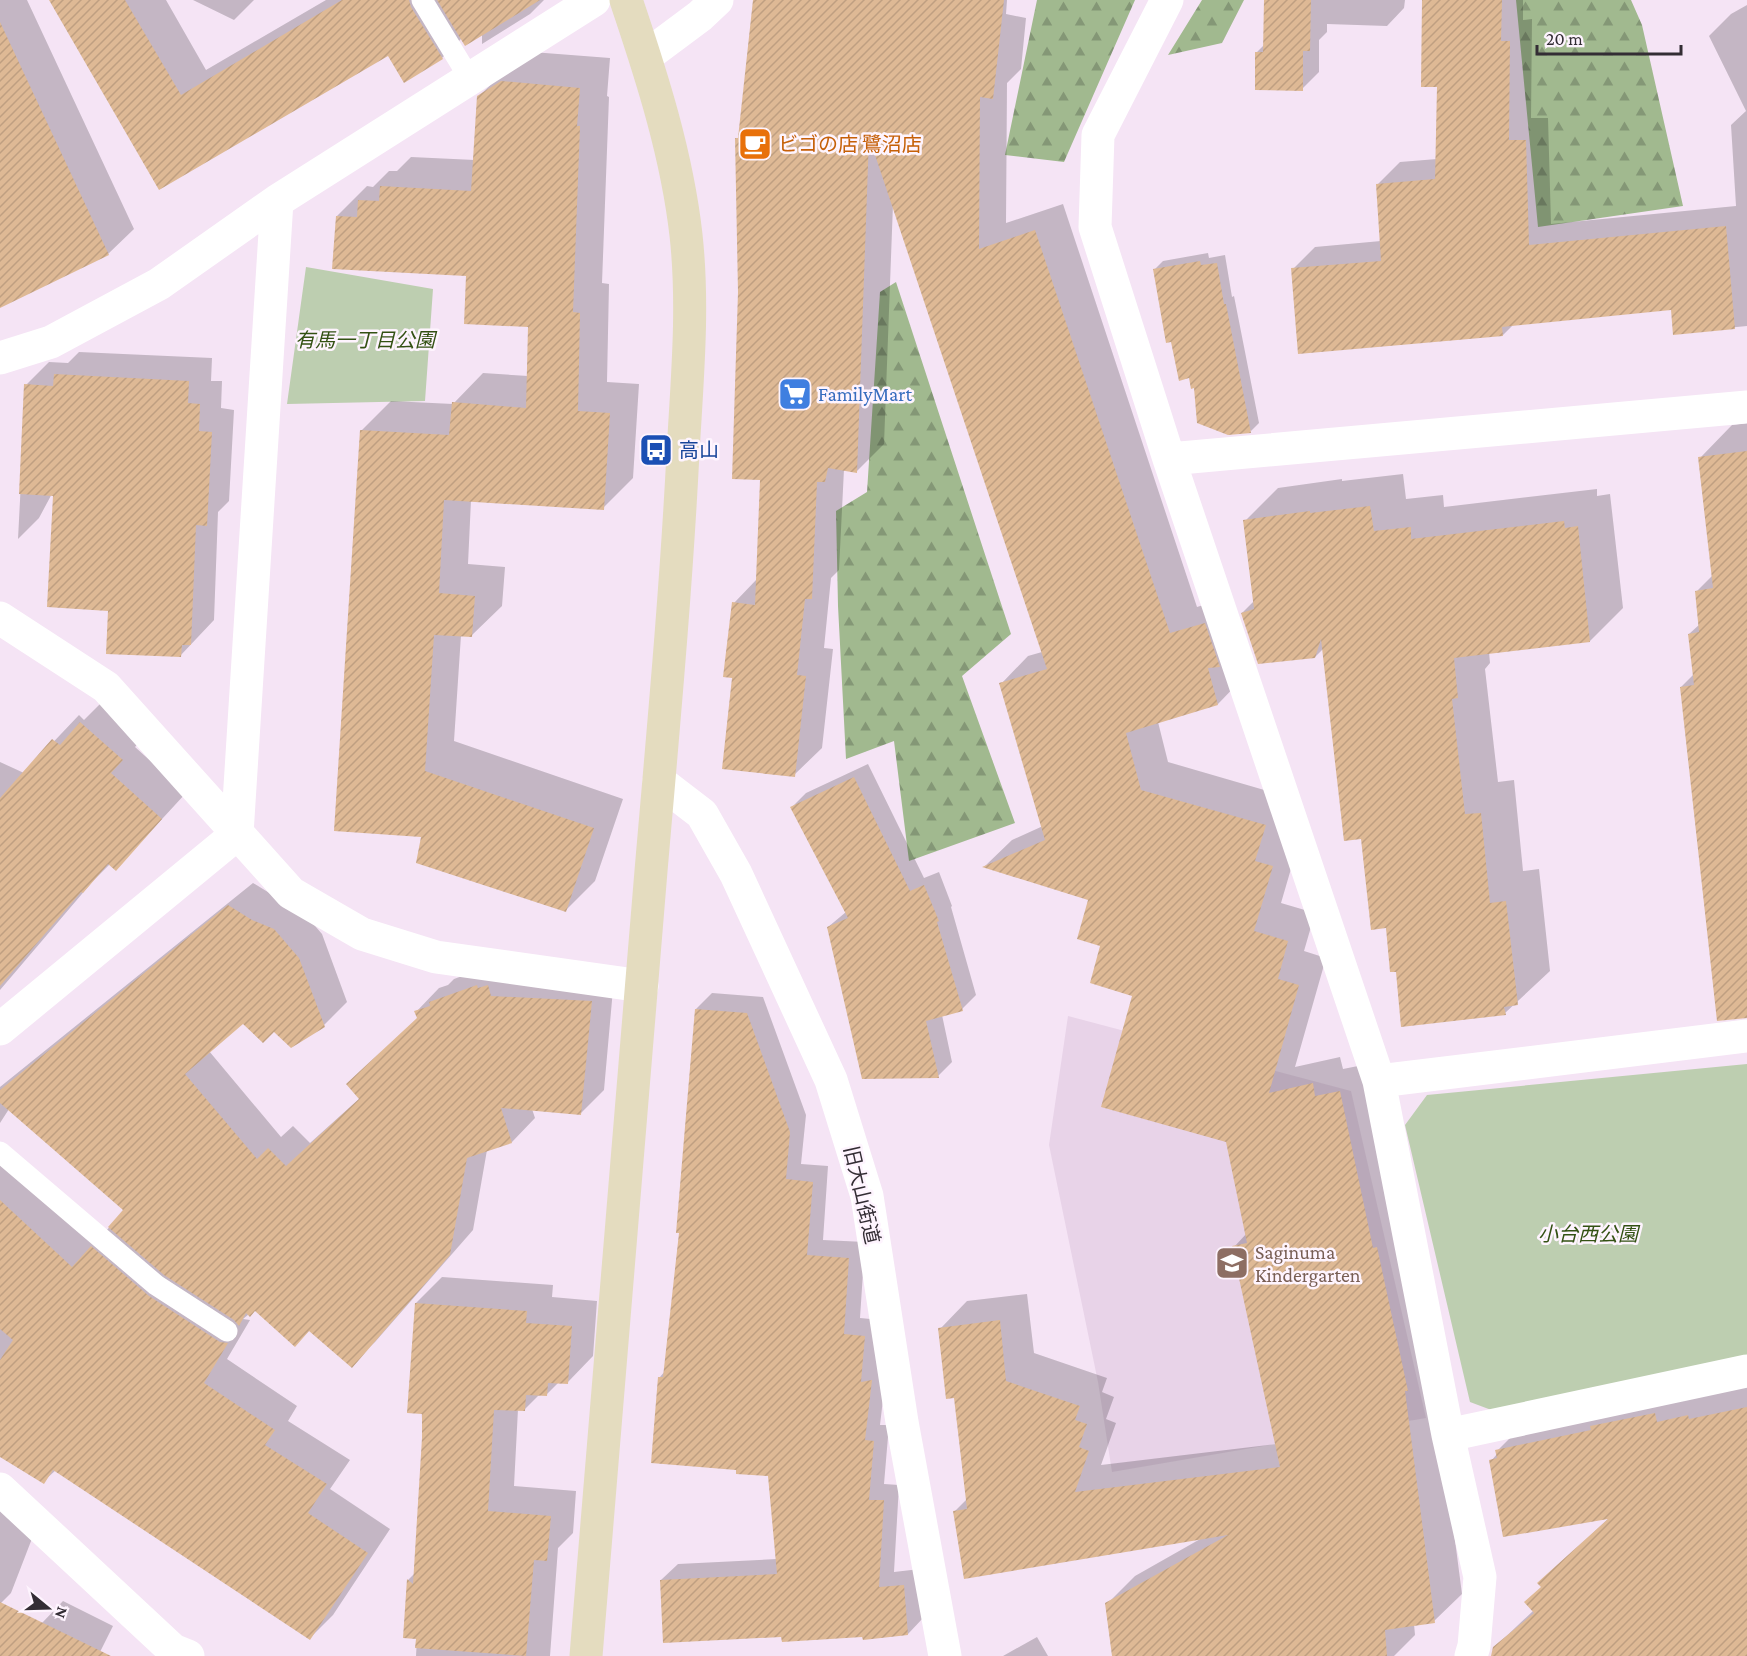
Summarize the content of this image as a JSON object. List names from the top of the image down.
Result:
{
  "streets": {
    "street": ["旧大山街道"]
  },
  "parks": ["有馬一丁目公園", "小台西公園"],
  "places": {
    "cafe": ["ビゴの店 鷺沼店"],
    "supermarket": ["FamilyMart"],
    "bus stop": ["高山"],
    "school or university": ["Saginuma Kindergarten"]
  },
  "scale_bar": "20 m",
  "north": "right"
}
